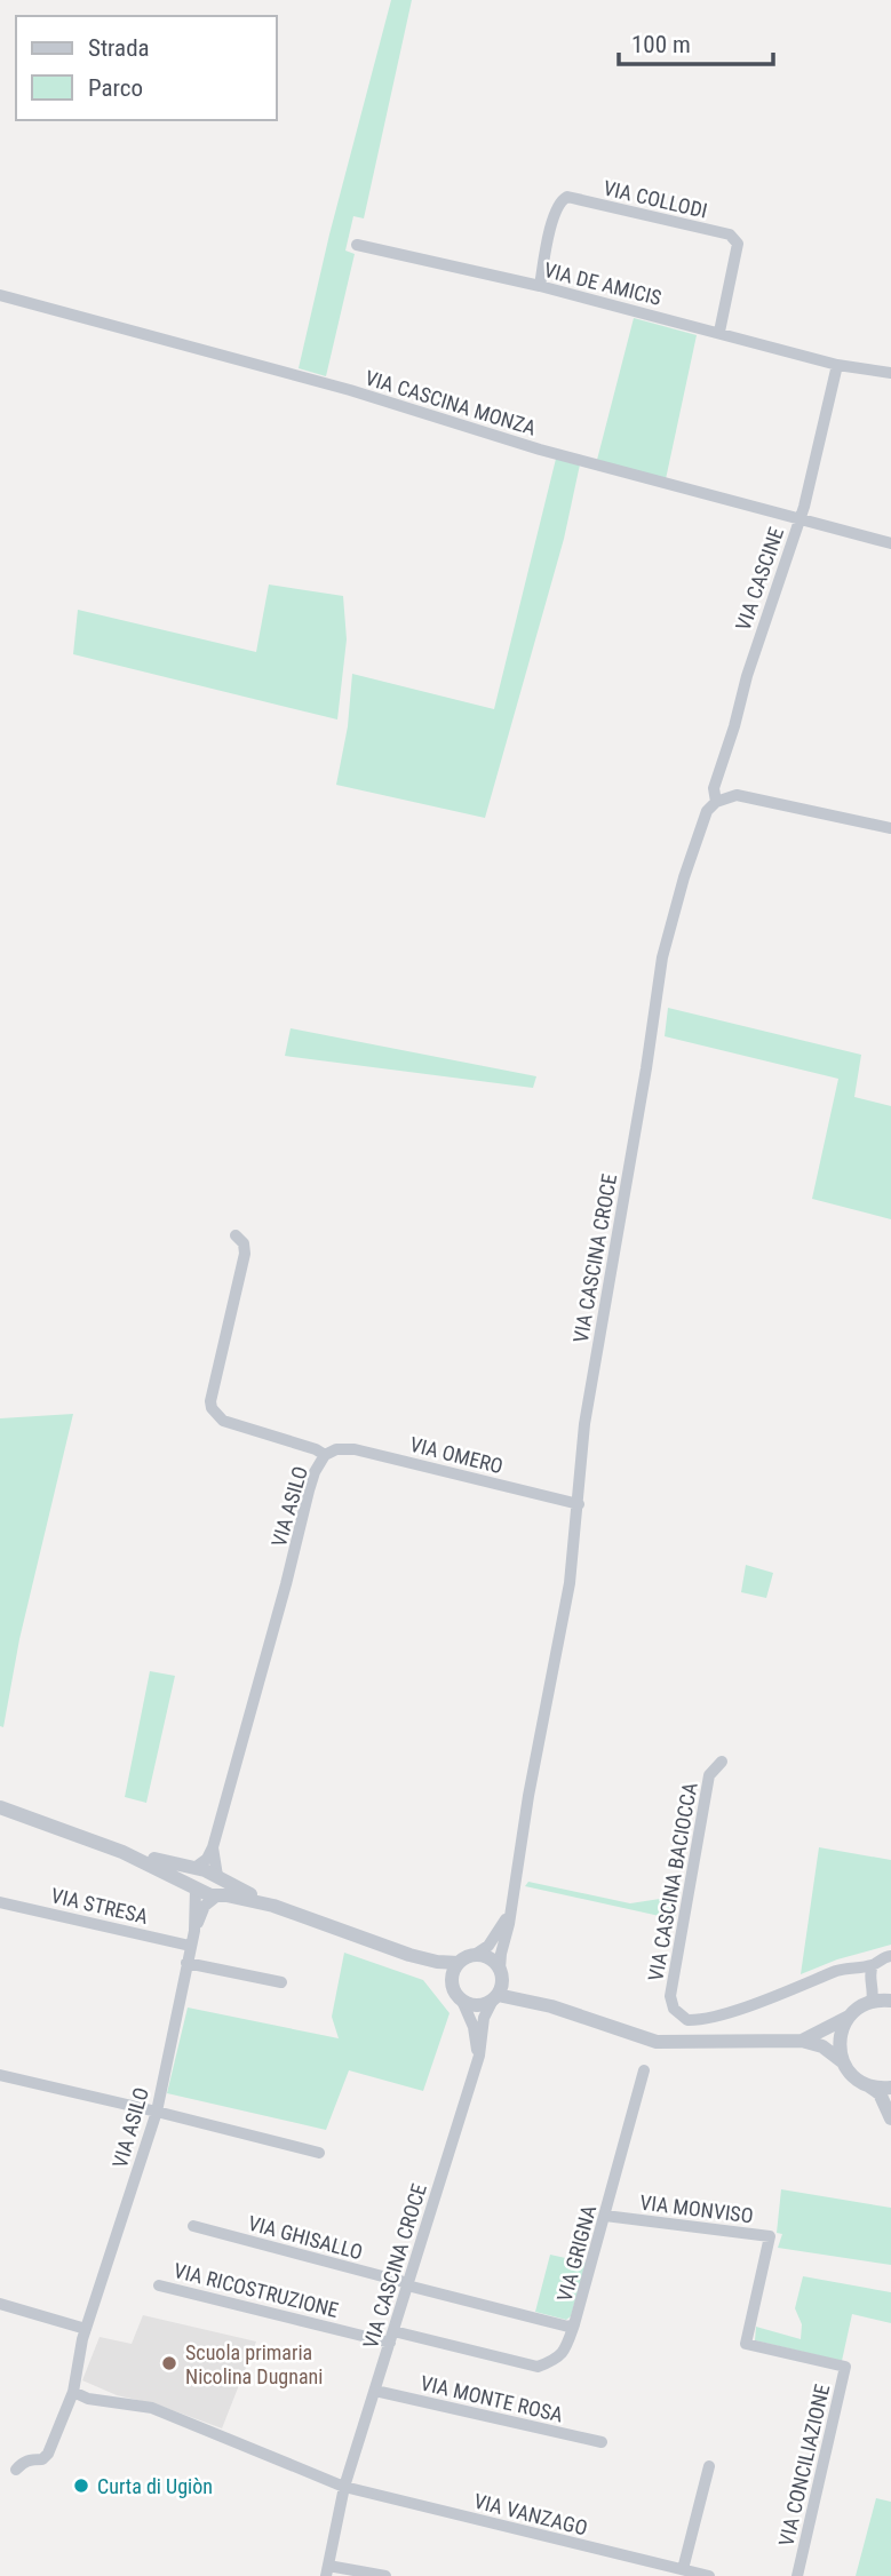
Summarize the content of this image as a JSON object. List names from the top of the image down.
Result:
{
  "streets": {
    "street": [
      "VIA COLLODI",
      "VIA DE AMICIS",
      "VIA CASCINA MONZA",
      "VIA CASCINE",
      "VIA CASCINA CROCE",
      "VIA OMERO",
      "VIA ASILO",
      "VIA CASCINA BACIOCCA",
      "VIA STRESA",
      "VIA MONVISO",
      "VIA GHISALLO",
      "VIA GRIGNA",
      "VIA RICOSTRUZIONE",
      "VIA MONTE ROSA",
      "VIA CONCILIAZIONE",
      "VIA VANZAGO"
    ]
  },
  "crossings": [
    ["VIA COLLODI", "VIA DE AMICIS"],
    ["VIA DE AMICIS", "VIA CASCINE"],
    ["VIA CASCINA MONZA", "VIA CASCINE"],
    ["VIA CASCINE", "VIA CASCINA CROCE"],
    ["VIA CASCINA CROCE", "VIA OMERO"],
    ["VIA CASCINA CROCE", "VIA GHISALLO"],
    ["VIA CASCINA CROCE", "VIA GRIGNA"],
    ["VIA CASCINA CROCE", "VIA RICOSTRUZIONE"],
    ["VIA CASCINA CROCE", "VIA MONTE ROSA"],
    ["VIA CASCINA CROCE", "VIA VANZAGO"],
    ["VIA OMERO", "VIA ASILO"],
    ["VIA ASILO", "VIA STRESA"],
    ["VIA ASILO", "VIA VANZAGO"],
    ["VIA MONVISO", "VIA GRIGNA"],
    ["VIA MONVISO", "VIA CONCILIAZIONE"],
    ["VIA GHISALLO", "VIA GRIGNA"],
    ["VIA GRIGNA", "VIA RICOSTRUZIONE"]
  ],
  "places": ["Scuola primaria Nicolina Dugnani", "Curta di Ugiòn"],
  "legend": ["Strada", "Parco"],
  "scale_bar": "100 m"
}
